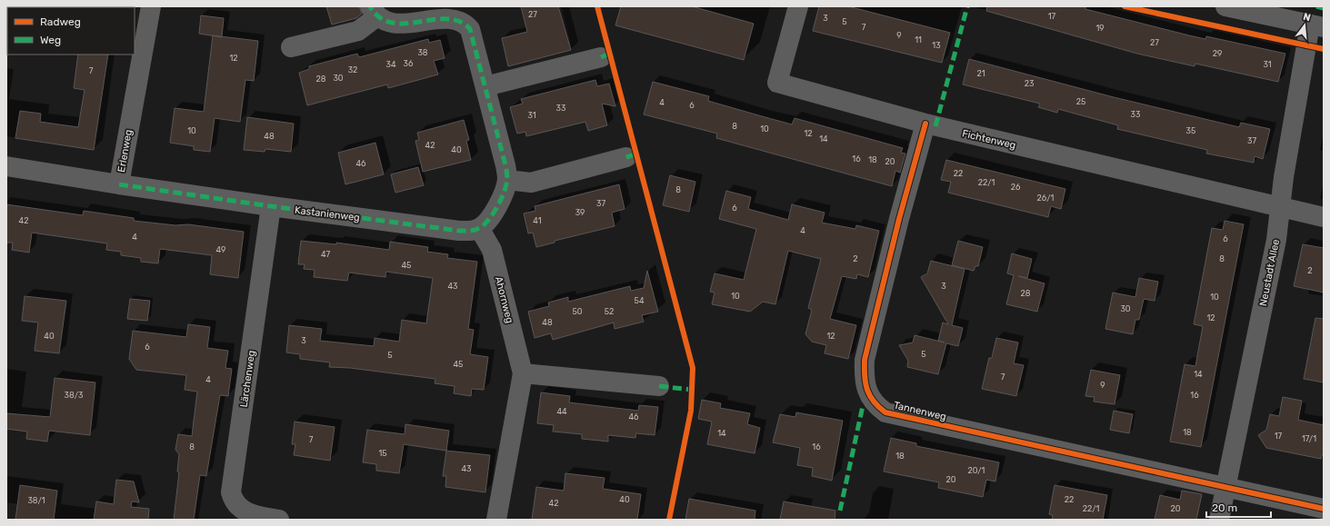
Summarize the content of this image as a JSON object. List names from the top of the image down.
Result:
{
  "streets": {
    "street": [
      "Fichtenweg",
      "Erlenweg",
      "Kastanienweg",
      "Neustadt Allee",
      "Ahornweg",
      "Lärchenweg",
      "Tannenweg"
    ]
  },
  "crossings": [
    ["Fichtenweg", "Neustadt Allee"],
    ["Fichtenweg", "Tannenweg"],
    ["Erlenweg", "Kastanienweg"],
    ["Kastanienweg", "Ahornweg"],
    ["Kastanienweg", "Lärchenweg"],
    ["Neustadt Allee", "Tannenweg"]
  ],
  "house_numbers": [
    "27",
    "17",
    "3",
    "5",
    "7",
    "19",
    "9",
    "11",
    "27",
    "13",
    "38",
    "29",
    "12",
    "36",
    "34",
    "31",
    "32",
    "7",
    "21",
    "30",
    "28",
    "23",
    "25",
    "4",
    "6",
    "33",
    "33",
    "31",
    "8",
    "10",
    "10",
    "35",
    "12",
    "48",
    "14",
    "37",
    "42",
    "40",
    "16",
    "18",
    "20",
    "46",
    "22",
    "22/1",
    "26",
    "8",
    "26/1",
    "37",
    "6",
    "39",
    "42",
    "41",
    "4",
    "4",
    "6",
    "49",
    "47",
    "2",
    "8",
    "45",
    "2",
    "43",
    "3",
    "28",
    "10",
    "10",
    "54",
    "30",
    "50",
    "52",
    "12",
    "48",
    "40",
    "12",
    "3",
    "6",
    "5",
    "5",
    "45",
    "14",
    "7",
    "4",
    "9",
    "38/3",
    "16",
    "44",
    "46",
    "18",
    "14",
    "17",
    "17/1",
    "7",
    "8",
    "16",
    "15",
    "18",
    "43",
    "20/1",
    "20",
    "40",
    "22",
    "38/1",
    "42",
    "22/1",
    "20"
  ],
  "legend": ["Radweg", "Weg"],
  "scale_bar": "20 m",
  "north": "top"
}
